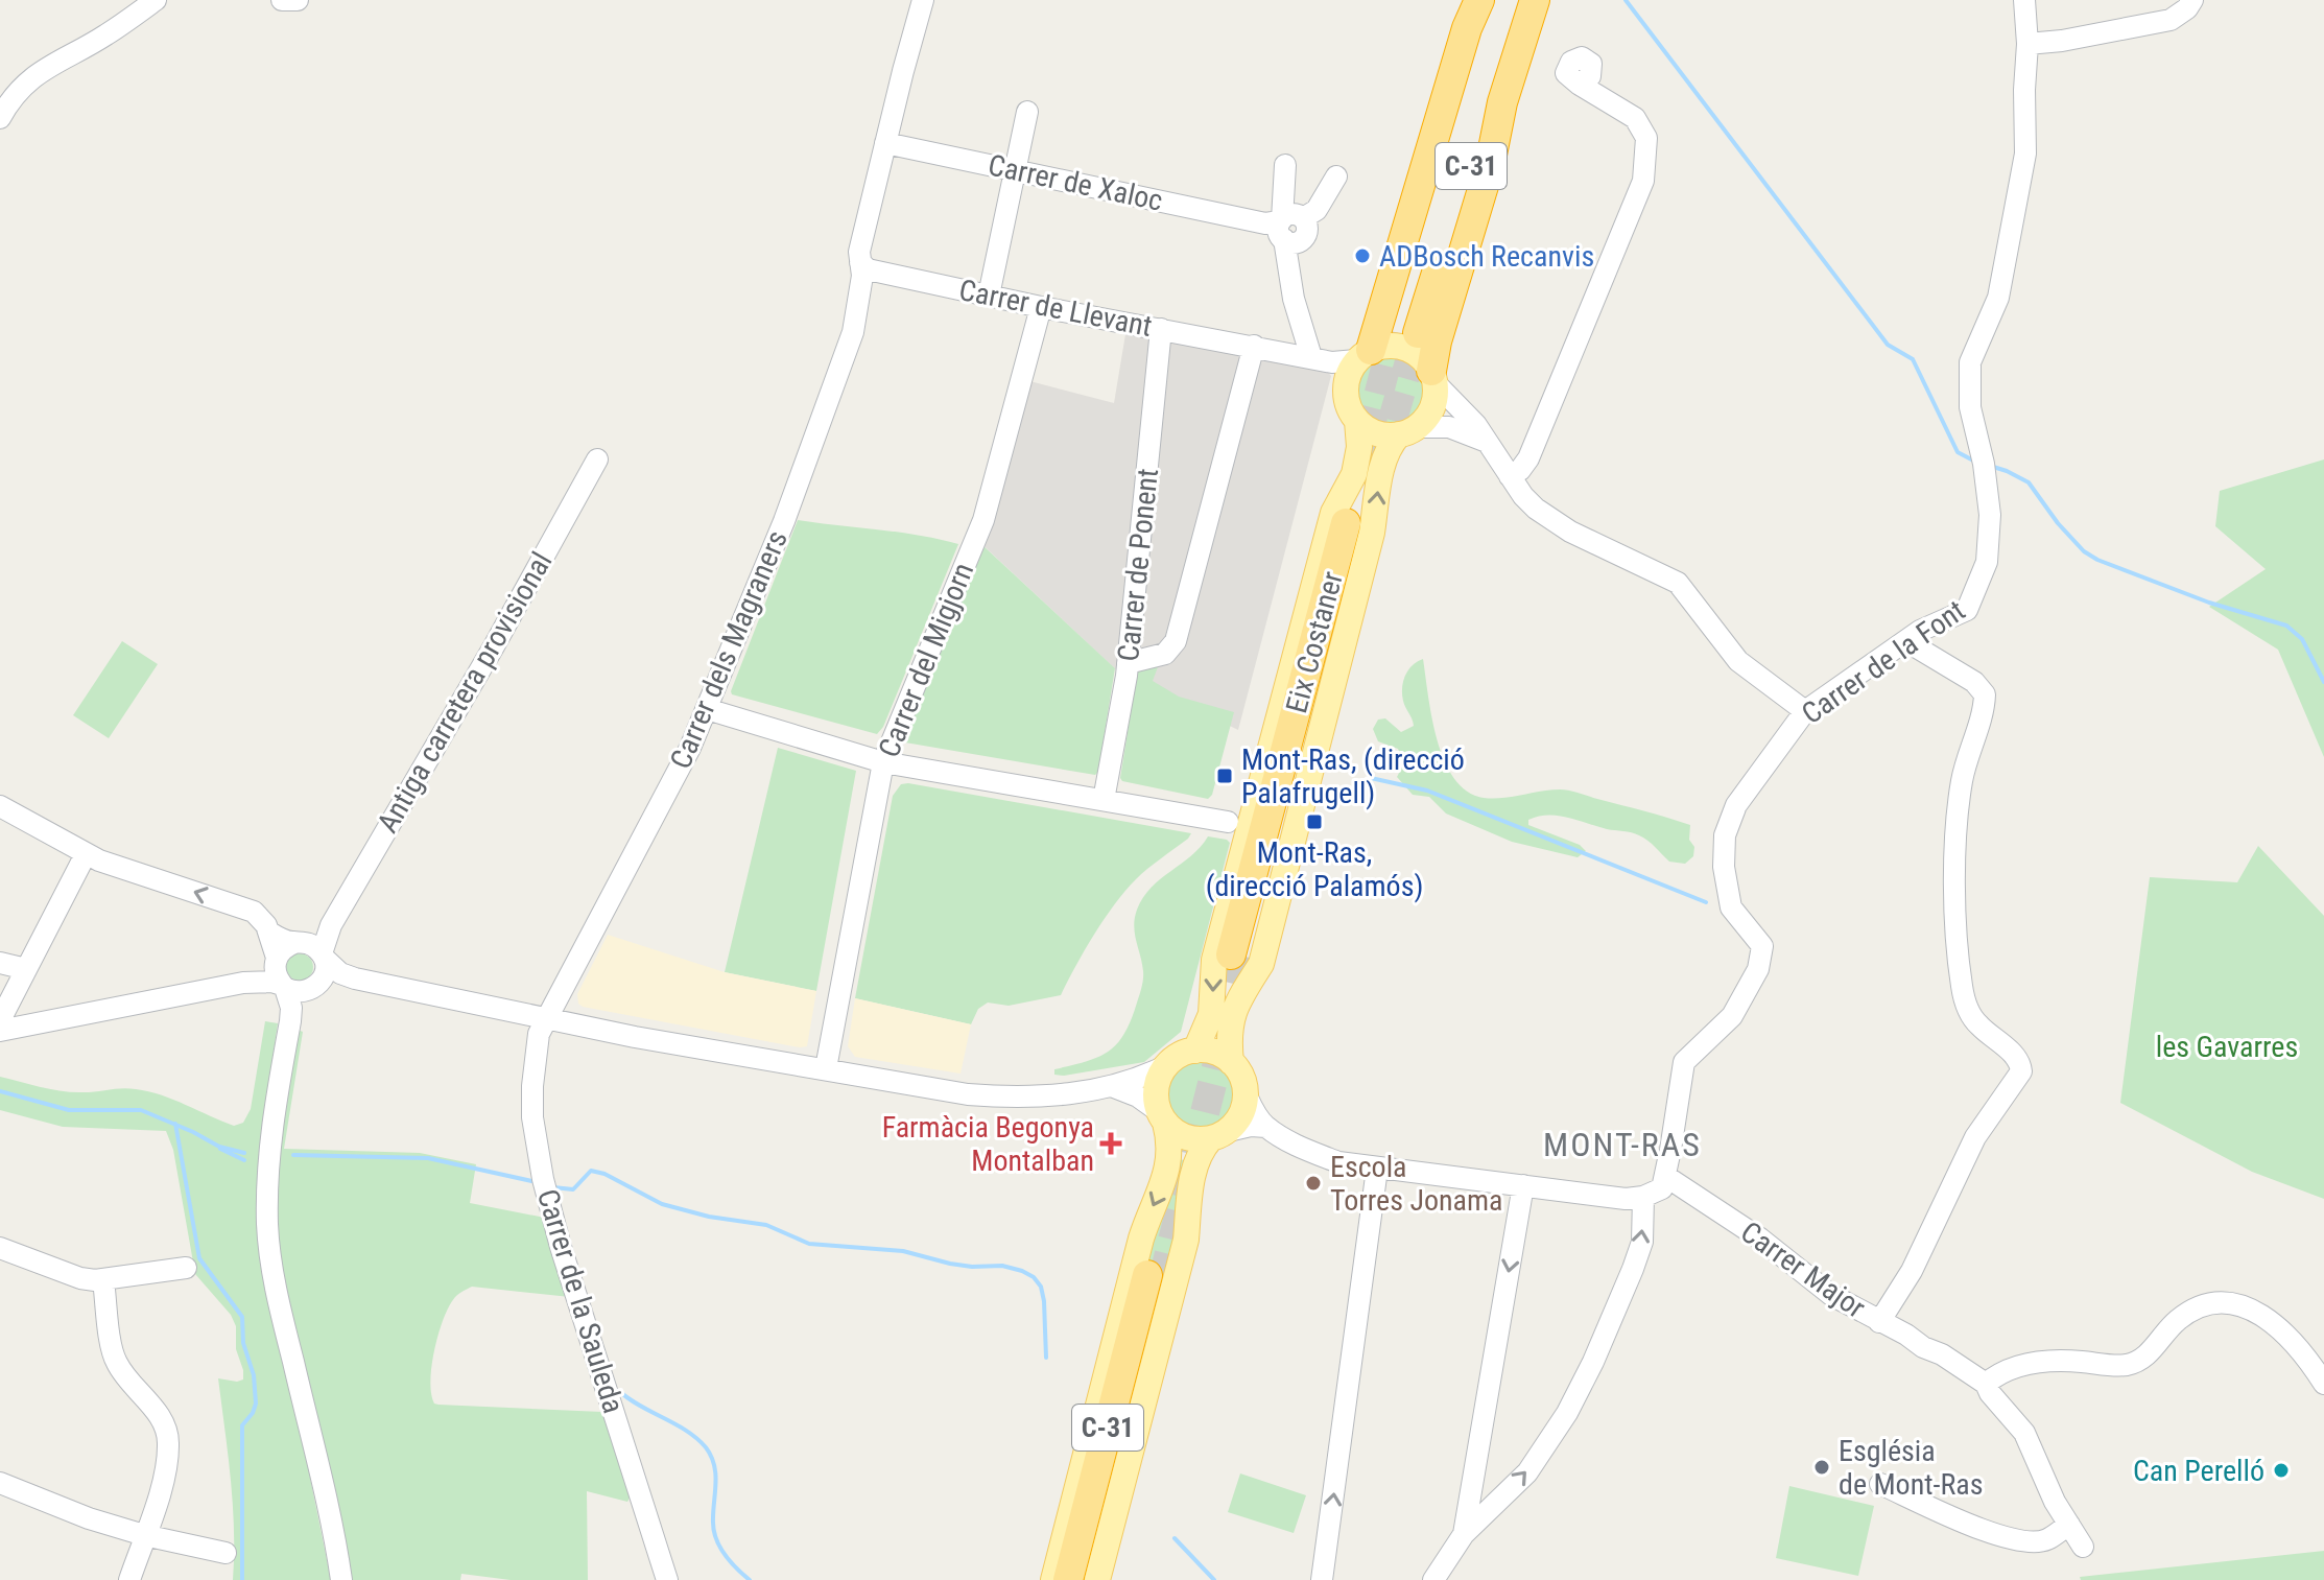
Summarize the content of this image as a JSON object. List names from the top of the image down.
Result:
{
  "streets": {
    "highway": ["C-31", "Eix Costaner"],
    "street": [
      "Carrer de Xaloc",
      "Carrer de Llevant",
      "Carrer de Ponent",
      "Carrer dels Magraners",
      "Carrer del Migjorn",
      "Carrer de la Font",
      "Antiga carretera provisional",
      "Carrer Major",
      "Carrer de la Sauleda"
    ]
  },
  "crossings": [
    ["Carrer de Xaloc", "Carrer dels Magraners"],
    ["Carrer de Llevant", "Carrer de Ponent"],
    ["Carrer de Llevant", "Carrer dels Magraners"],
    ["Carrer de Llevant", "Carrer del Migjorn"],
    ["Carrer dels Magraners", "Carrer de la Sauleda"],
    ["Carrer de la Font", "Carrer Major"]
  ],
  "districts": ["MONT-RAS"],
  "parks": ["les Gavarres"],
  "places": {
    "other": [
      "ADBosch Recanvis",
      "Escola Torres Jonama",
      "Església de Mont-Ras",
      "Can Perelló"
    ],
    "transit": ["Mont-Ras, (direcció Palafrugell)", "Mont-Ras, (direcció Palamós)"],
    "health": ["Farmàcia Begonya Montalban"]
  }
}
